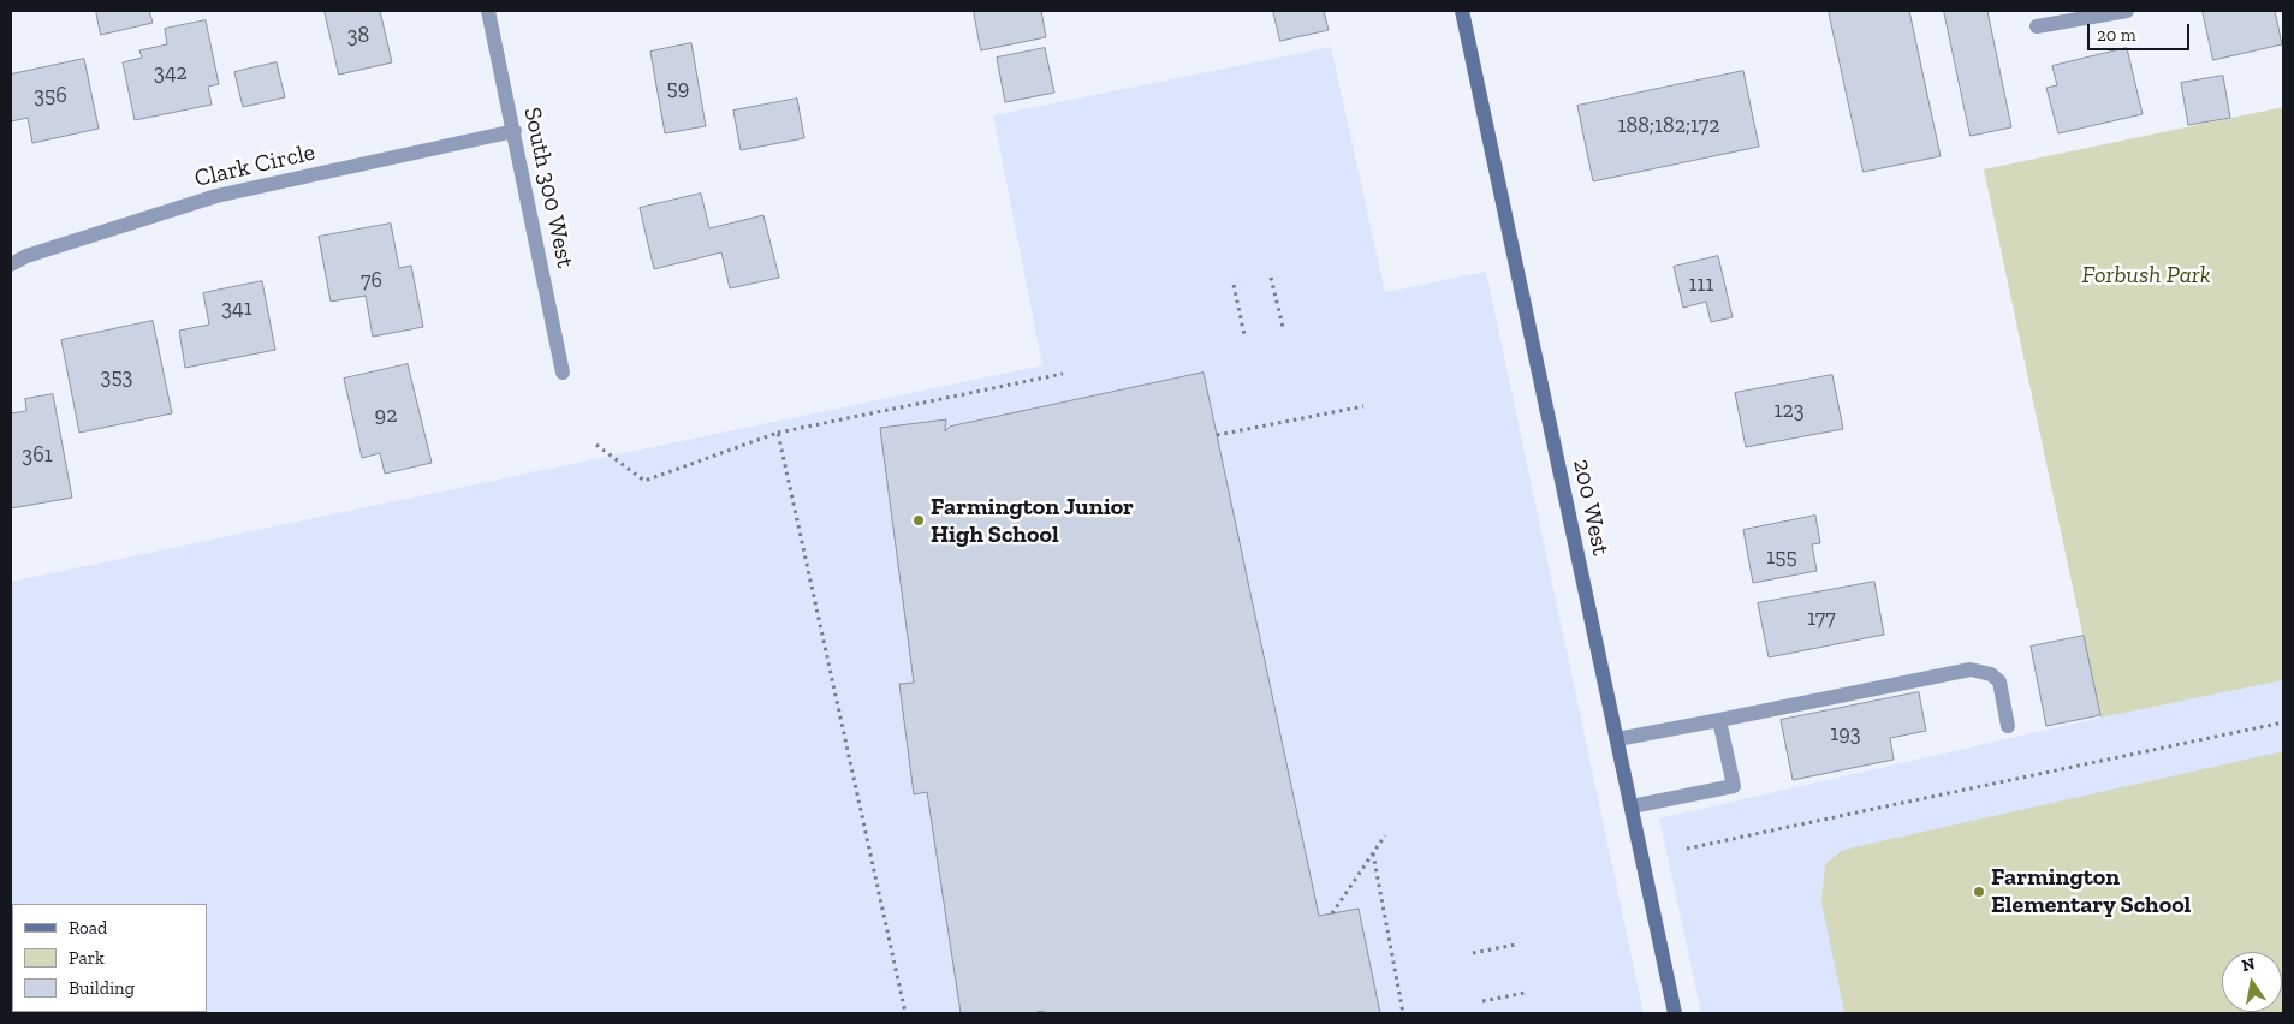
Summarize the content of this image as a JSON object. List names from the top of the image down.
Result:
{
  "streets": {
    "main road": ["200 West"],
    "street": ["Clark Circle", "South 300 West"]
  },
  "crossings": [
    ["Clark Circle", "South 300 West"]
  ],
  "parks": ["Forbush Park"],
  "places": ["Farmington Junior High School", "Farmington Elementary School"],
  "house_numbers": [
    "38",
    "342",
    "59",
    "356",
    "188;182;172",
    "76",
    "111",
    "341",
    "353",
    "123",
    "92",
    "361",
    "155",
    "177",
    "193"
  ],
  "legend": ["Road", "Park", "Building"],
  "scale_bar": "20 m",
  "north": "top"
}
